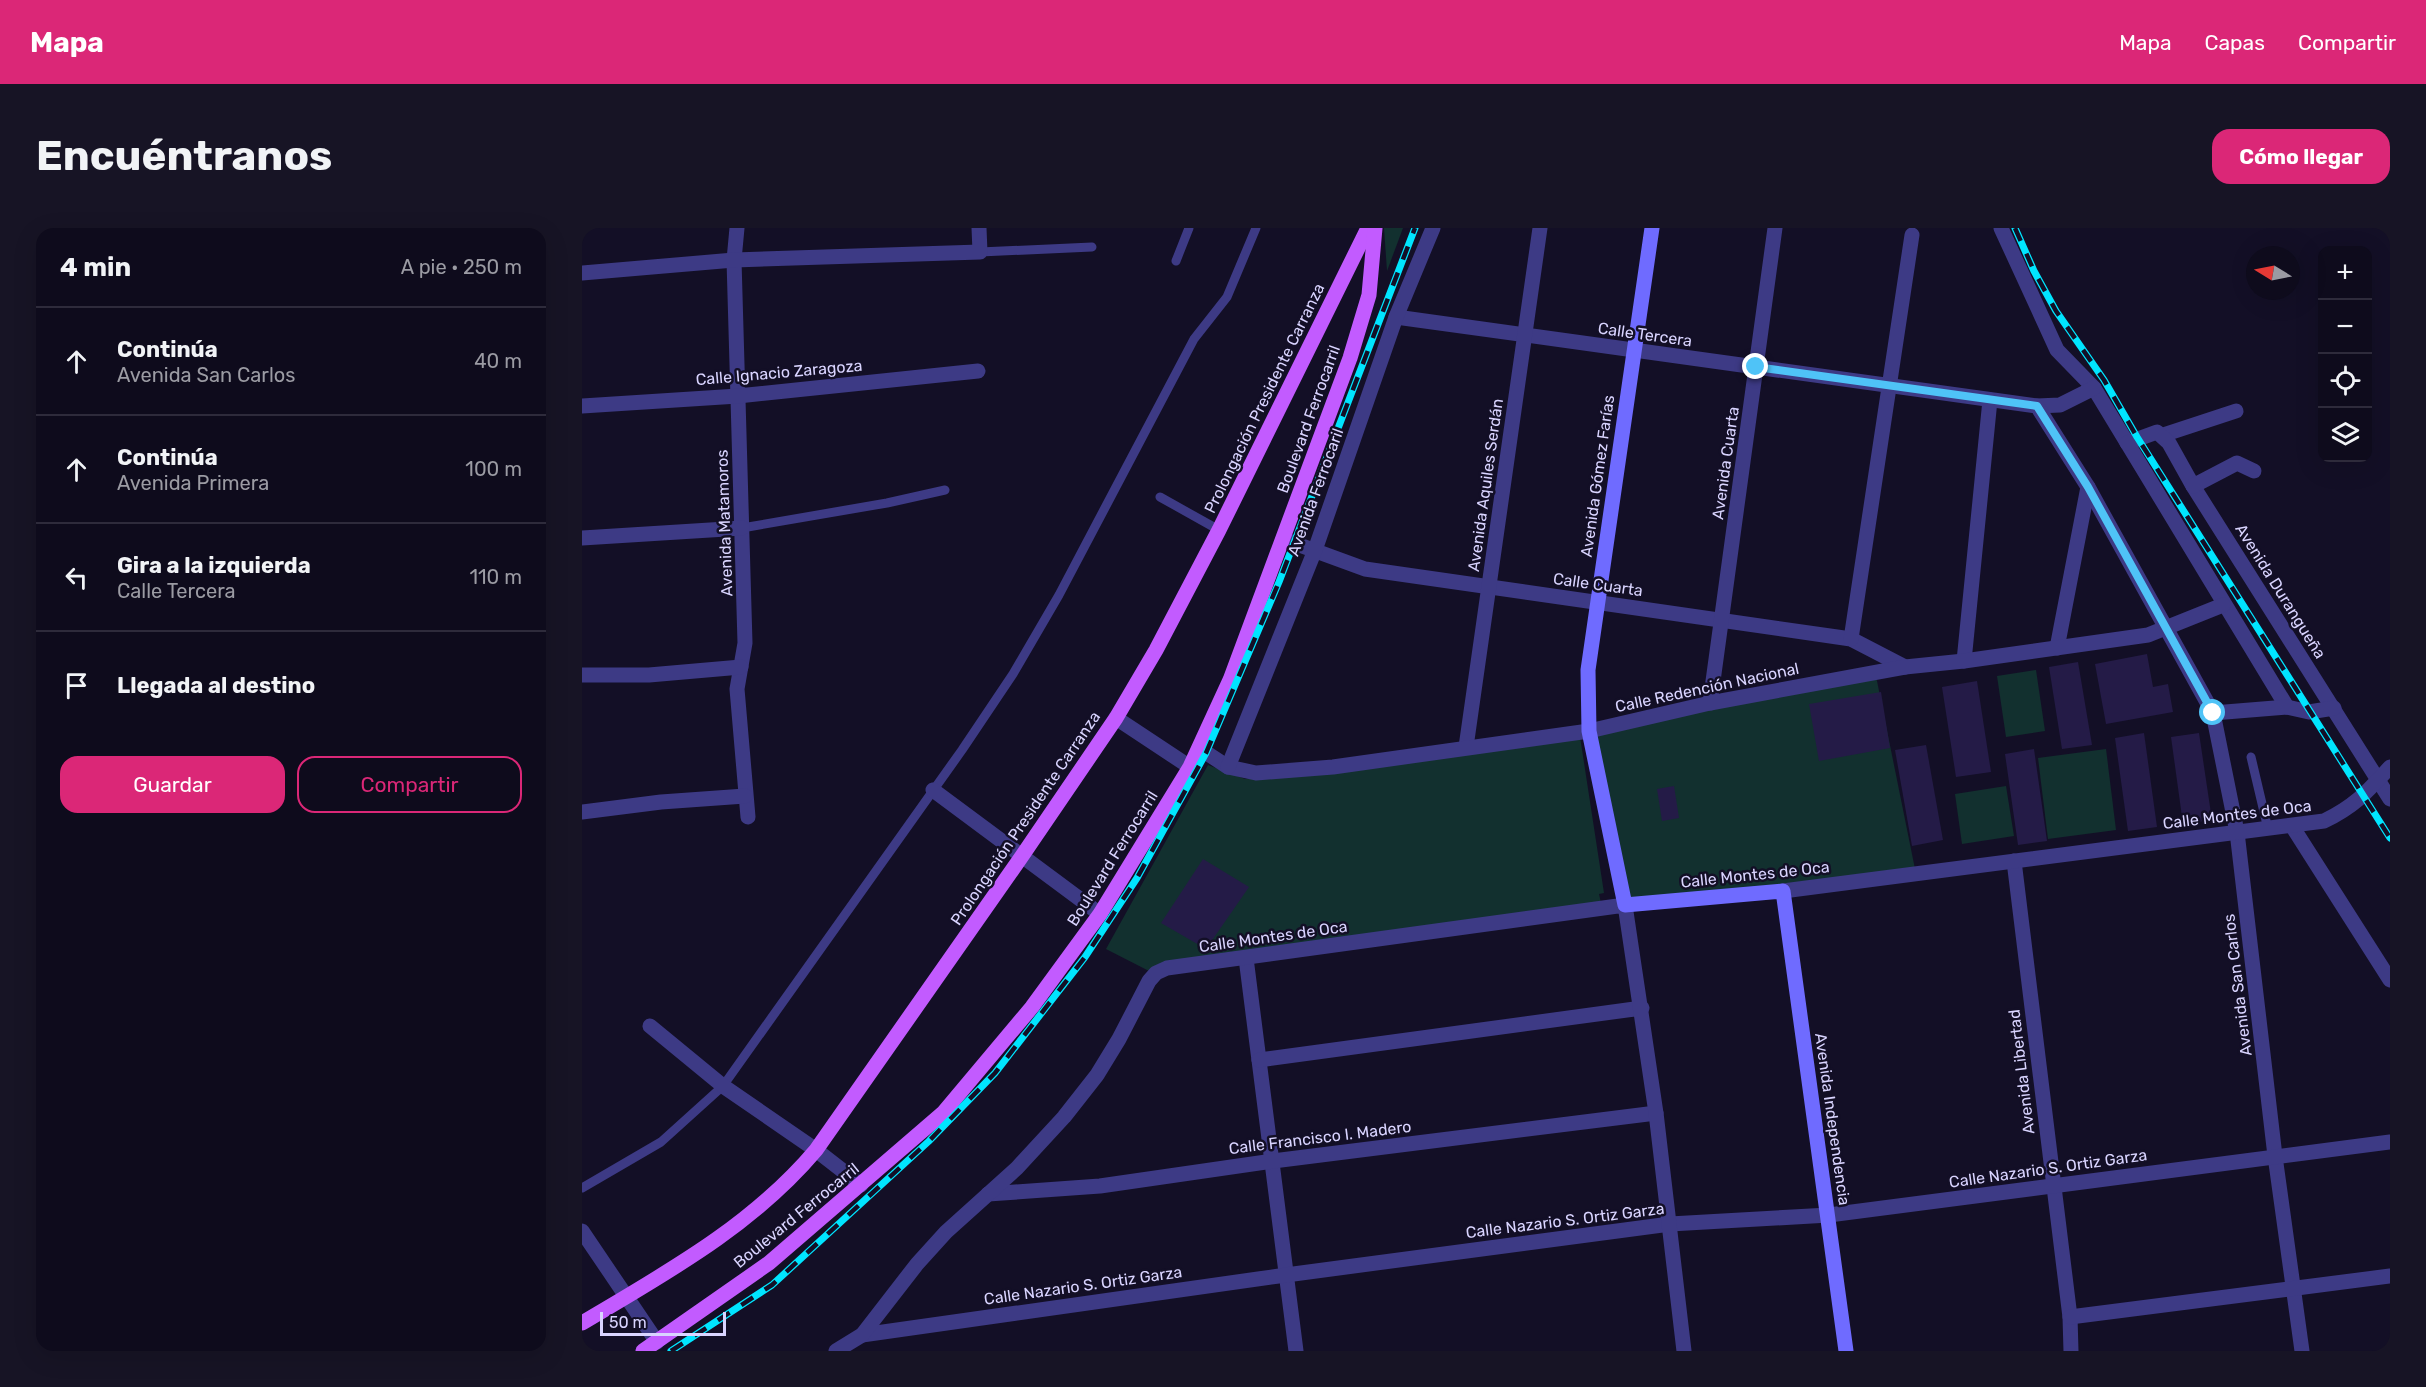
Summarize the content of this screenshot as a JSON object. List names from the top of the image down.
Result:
{
  "streets": {
    "main road": [
      "Prolongación Presidente Carranza",
      "Boulevard Ferrocarril",
      "Avenida Gómez Farías",
      "Calle Montes de Oca",
      "Avenida Independencia"
    ],
    "street": [
      "Calle Tercera",
      "Calle Ignacio Zaragoza",
      "Avenida Cuarta",
      "Avenida Aquiles Serdán",
      "Avenida Ferrocaril",
      "Avenida Matamoros",
      "Calle Cuarta",
      "Avenida Durangueña",
      "Calle Redención Nacional",
      "Avenida San Carlos",
      "Avenida Libertad",
      "Calle Francisco I. Madero",
      "Calle Nazario S. Ortiz Garza"
    ]
  },
  "crossings": [
    ["Calle Tercera", "Avenida Cuarta"],
    ["Calle Tercera", "Avenida Gómez Farías"],
    ["Calle Tercera", "Avenida Aquiles Serdán"],
    ["Calle Tercera", "Avenida Ferrocaril"],
    ["Calle Tercera", "Avenida San Carlos"],
    ["Calle Ignacio Zaragoza", "Avenida Matamoros"],
    ["Boulevard Ferrocarril", "Calle Cuarta"],
    ["Boulevard Ferrocarril", "Calle Redención Nacional"],
    ["Avenida Cuarta", "Calle Cuarta"],
    ["Avenida Cuarta", "Calle Redención Nacional"],
    ["Avenida Gómez Farías", "Calle Cuarta"],
    ["Avenida Gómez Farías", "Calle Redención Nacional"],
    ["Avenida Aquiles Serdán", "Calle Cuarta"],
    ["Avenida Aquiles Serdán", "Calle Redención Nacional"],
    ["Avenida Ferrocaril", "Calle Cuarta"],
    ["Avenida Ferrocaril", "Calle Redención Nacional"],
    ["Calle Cuarta", "Calle Redención Nacional"],
    ["Avenida Durangueña", "Calle Montes de Oca"],
    ["Calle Redención Nacional", "Avenida San Carlos"],
    ["Calle Montes de Oca", "Avenida San Carlos"],
    ["Calle Montes de Oca", "Avenida Libertad"],
    ["Calle Montes de Oca", "Avenida Independencia"],
    ["Calle Montes de Oca", "Calle Francisco I. Madero"],
    ["Avenida San Carlos", "Calle Nazario S. Ortiz Garza"],
    ["Avenida Libertad", "Calle Nazario S. Ortiz Garza"],
    ["Avenida Independencia", "Calle Nazario S. Ortiz Garza"]
  ],
  "scale_bar": "50 m",
  "north": "left",
  "page": {
    "header": "Mapa",
    "nav": ["Mapa", "Capas", "Compartir"],
    "buttons": [
      "Cómo llegar",
      ["Guardar", "Compartir"]
    ],
    "title": "Encuéntranos",
    "heading": ["4 min", "A pie · 250 m"],
    "map_buttons": ["+", "−"],
    "list": [
      ["Continúa", "Avenida San Carlos", "40 m"],
      ["Continúa", "Avenida Primera", "100 m"],
      ["Gira a la izquierda", "Calle Tercera", "110 m"],
      "Llegada al destino"
    ],
    "scale": "50 m"
  }
}
